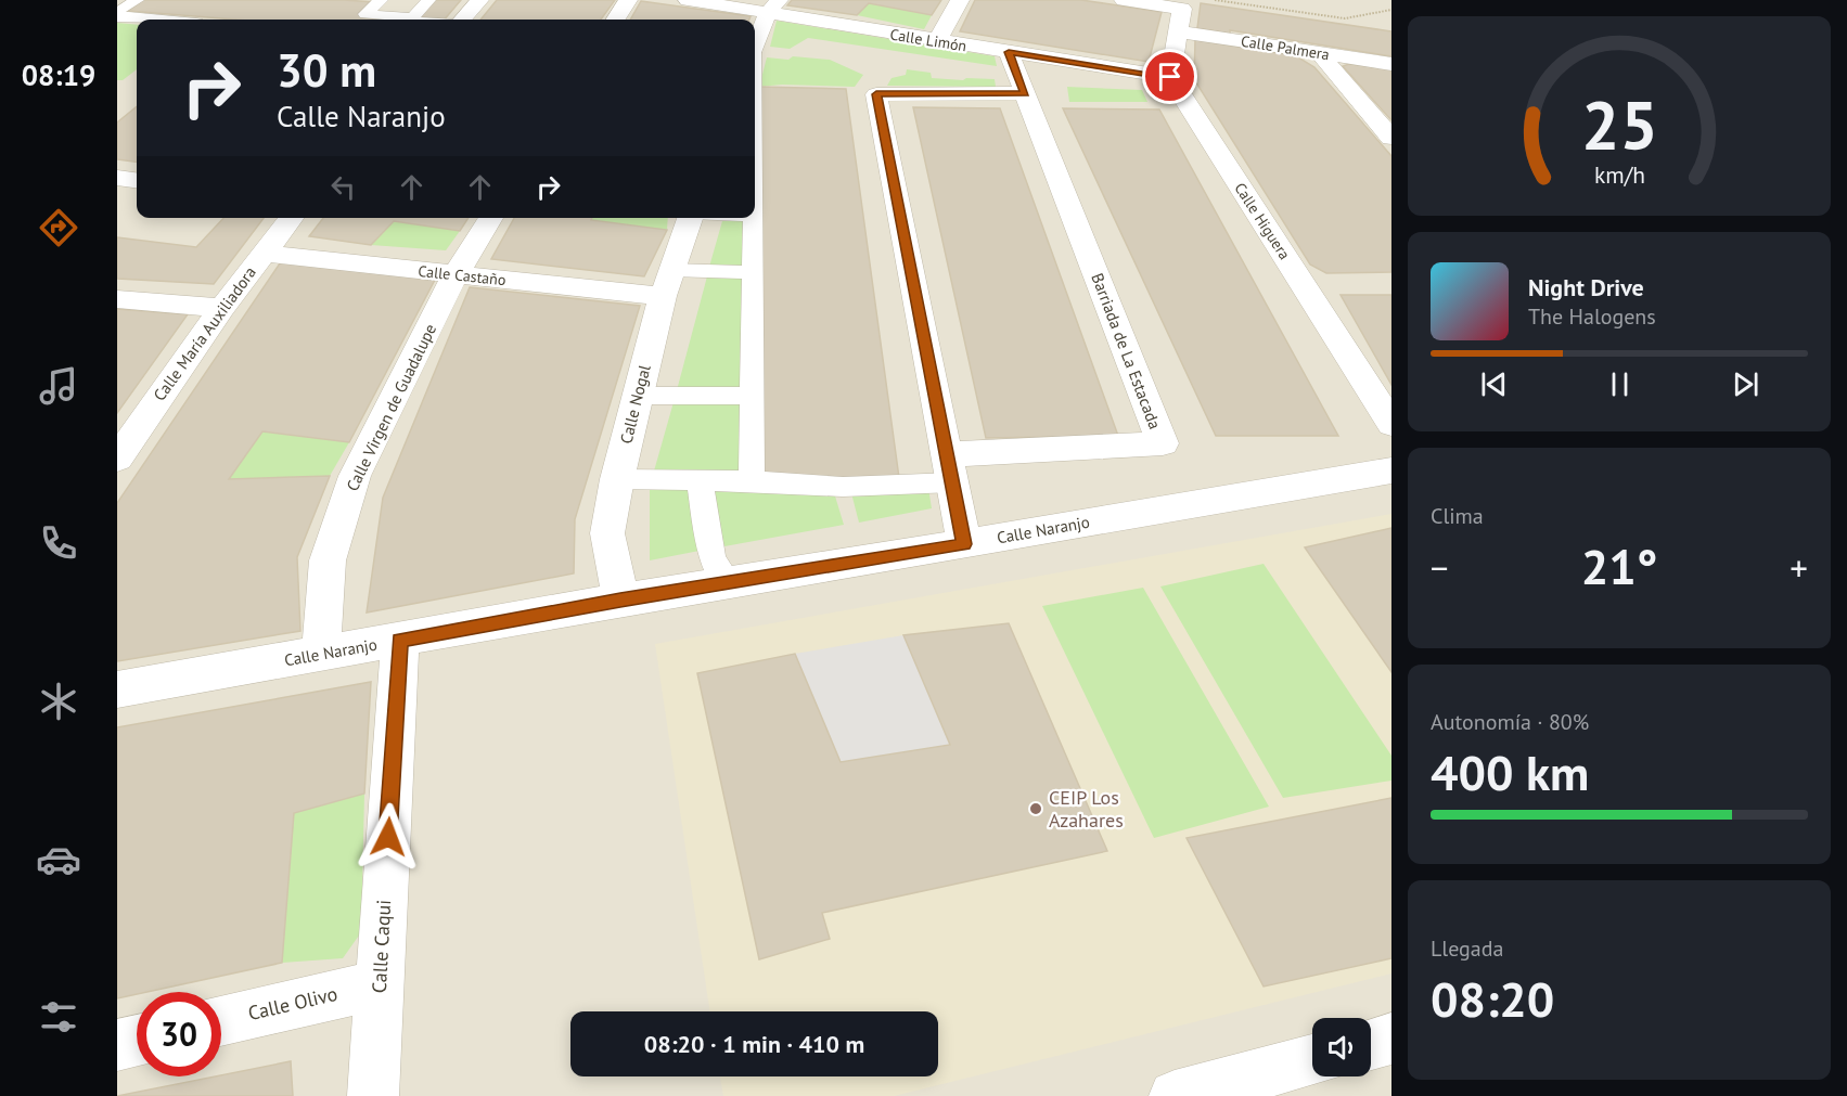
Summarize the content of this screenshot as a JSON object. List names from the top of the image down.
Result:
{
  "streets": {
    "street": [
      "Calle Limón",
      "Calle Palmera",
      "Calle Higuera",
      "Calle Castaño",
      "Calle María Auxiliadora",
      "Barriada de La Estacada",
      "Calle Nogal",
      "Calle Virgen de Guadalupe",
      "Calle Naranjo",
      "Calle Caqui",
      "Calle Olivo"
    ]
  },
  "crossings": [
    ["Calle Limón", "Calle Higuera"],
    ["Calle Limón", "Barriada de La Estacada"],
    ["Calle Castaño", "Calle María Auxiliadora"],
    ["Calle Castaño", "Calle Nogal"],
    ["Calle Castaño", "Calle Virgen de Guadalupe"],
    ["Calle Nogal", "Calle Naranjo"],
    ["Calle Virgen de Guadalupe", "Calle Naranjo"],
    ["Calle Naranjo", "Calle Caqui"],
    ["Calle Caqui", "Calle Olivo"]
  ],
  "places": ["CEIP Los Azahares"],
  "page": {
    "tabs": "08:19",
    "turn": ["30 m", "Calle Naranjo"],
    "song": ["Night Drive", "The Halogens"],
    "tile": [
      "Clima",
      ["Autonomía · 80%", "400 km"],
      ["Llegada", "08:20"]
    ],
    "heat": ["−", "21°", "+"],
    "limit": "30",
    "trip": "08:20 · 1 min · 410 m",
    "gauge": ["25", "km/h"]
  }
}
